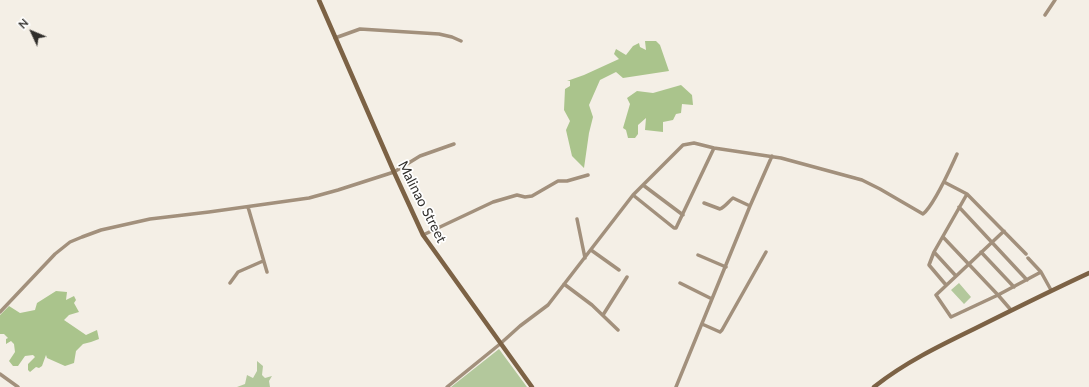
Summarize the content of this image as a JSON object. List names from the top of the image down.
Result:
{
  "streets": {
    "main road": ["Malinao Street"]
  },
  "north": "top left"
}
